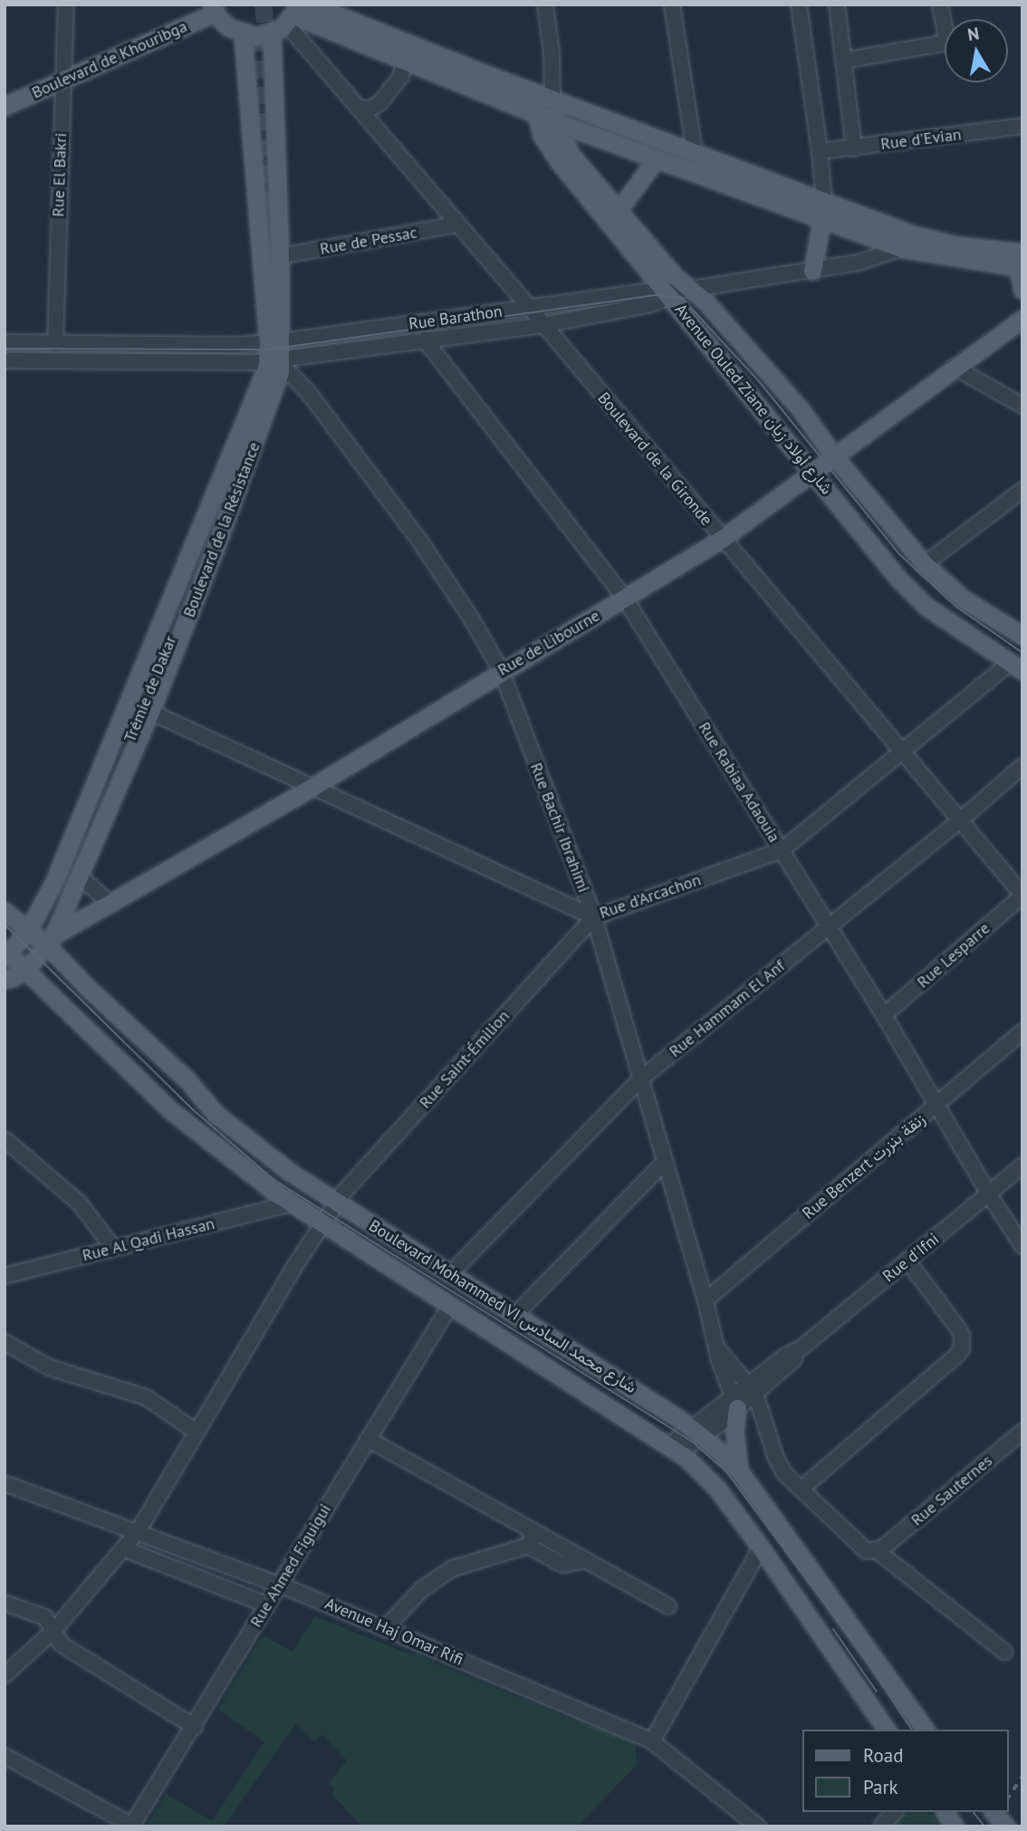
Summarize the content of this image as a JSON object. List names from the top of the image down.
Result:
{
  "streets": {
    "main road": [
      "Boulevard de Khouribga",
      "Avenue Ouled Ziane شارع أولاد زيان",
      "Boulevard de la Résistance",
      "Rue de Libourne",
      "Trémie de Dakar",
      "Boulevard Mohammed VI شارع محمد السادس"
    ],
    "street": [
      "Rue d'Evian",
      "Rue El Bakri",
      "Rue de Pessac",
      "Rue Barathon",
      "Boulevard de la Gironde",
      "Rue Rabiaa Adaouia",
      "Rue Bachir Ibrahimi",
      "Rue d'Arcachon",
      "Rue Lesparre",
      "Rue Hammam El Anf",
      "Rue Saint-Émilion",
      "Rue Benzert زنقة بنزرت",
      "Rue Al Qadi Hassan",
      "Rue d'Ifni",
      "Rue Sauternes",
      "Rue Ahmed Figuigui",
      "Avenue Haj Omar Rifi"
    ]
  },
  "crossings": [
    ["Boulevard de Khouribga", "Rue El Bakri"],
    ["Rue El Bakri", "Rue Barathon"],
    ["Rue de Pessac", "Boulevard de la Gironde"],
    ["Rue de Pessac", "Boulevard de la Résistance"],
    ["Rue Barathon", "Avenue Ouled Ziane شارع أولاد زيان"],
    ["Rue Barathon", "Boulevard de la Gironde"],
    ["Rue Barathon", "Boulevard de la Résistance"],
    ["Avenue Ouled Ziane شارع أولاد زيان", "Rue de Libourne"],
    ["Avenue Ouled Ziane شارع أولاد زيان", "Rue d'Arcachon"],
    ["Boulevard de la Gironde", "Boulevard de la Résistance"],
    ["Boulevard de la Gironde", "Rue de Libourne"],
    ["Boulevard de la Gironde", "Rue d'Arcachon"],
    ["Boulevard de la Gironde", "Rue Lesparre"],
    ["Boulevard de la Gironde", "Rue Hammam El Anf"],
    ["Boulevard de la Résistance", "Rue de Libourne"],
    ["Boulevard de la Résistance", "Trémie de Dakar"],
    ["Boulevard de la Résistance", "Rue Bachir Ibrahimi"],
    ["Boulevard de la Résistance", "Rue d'Arcachon"],
    ["Boulevard de la Résistance", "Boulevard Mohammed VI شارع محمد السادس"],
    ["Rue de Libourne", "Rue Rabiaa Adaouia"],
    ["Rue de Libourne", "Rue Bachir Ibrahimi"],
    ["Rue de Libourne", "Rue d'Arcachon"],
    ["Rue de Libourne", "Boulevard Mohammed VI شارع محمد السادس"],
    ["Rue Rabiaa Adaouia", "Rue d'Arcachon"],
    ["Rue Rabiaa Adaouia", "Rue Lesparre"],
    ["Rue Rabiaa Adaouia", "Rue Hammam El Anf"],
    ["Rue Rabiaa Adaouia", "Rue Benzert زنقة بنزرت"],
    ["Rue Rabiaa Adaouia", "Rue d'Ifni"],
    ["Rue Bachir Ibrahimi", "Rue d'Arcachon"],
    ["Rue Bachir Ibrahimi", "Rue Hammam El Anf"],
    ["Rue Bachir Ibrahimi", "Rue Saint-Émilion"],
    ["Rue Bachir Ibrahimi", "Rue Benzert زنقة بنزرت"],
    ["Rue Bachir Ibrahimi", "Rue d'Ifni"],
    ["Rue d'Arcachon", "Rue Saint-Émilion"],
    ["Rue Hammam El Anf", "Boulevard Mohammed VI شارع محمد السادس"],
    ["Rue Saint-Émilion", "Boulevard Mohammed VI شارع محمد السادس"],
    ["Rue Saint-Émilion", "Avenue Haj Omar Rifi"],
    ["Rue Al Qadi Hassan", "Boulevard Mohammed VI شارع محمد السادس"],
    ["Rue d'Ifni", "Boulevard Mohammed VI شارع محمد السادس"],
    ["Boulevard Mohammed VI شارع محمد السادس", "Rue Ahmed Figuigui"],
    ["Rue Ahmed Figuigui", "Avenue Haj Omar Rifi"]
  ],
  "legend": ["Road", "Park"],
  "north": "top"
}
